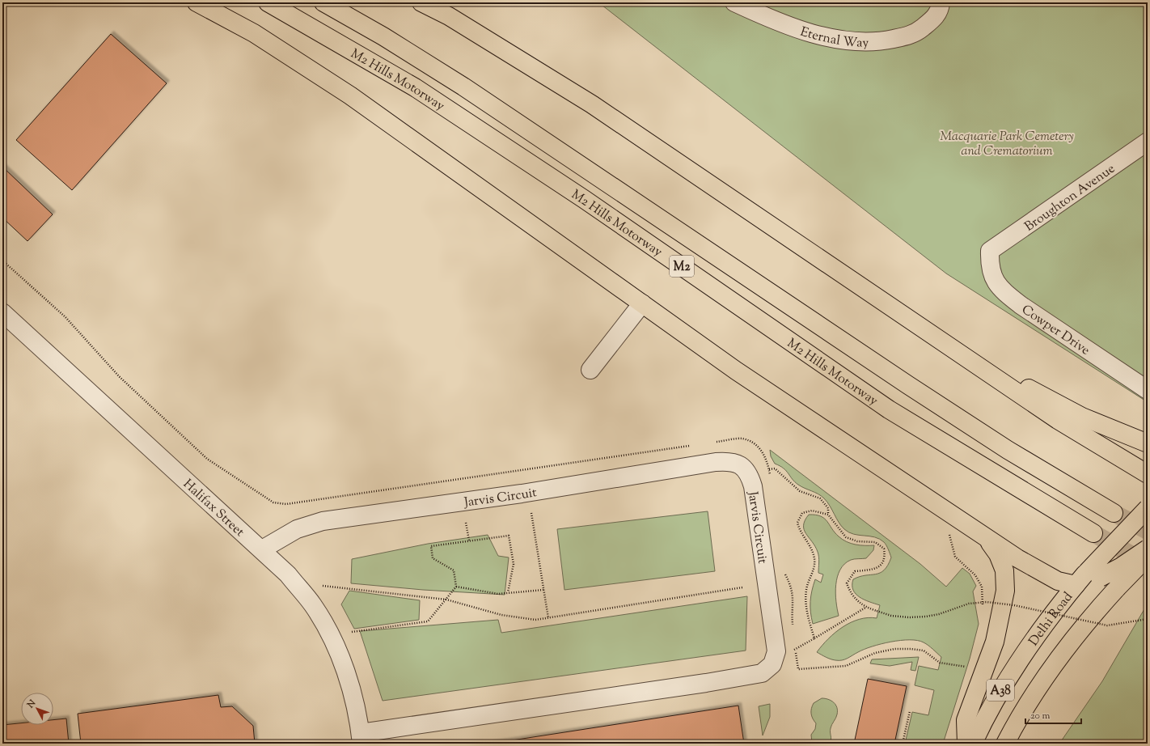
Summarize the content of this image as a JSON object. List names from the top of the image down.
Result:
{
  "streets": {
    "main road": [
      "M2 Hills Motorway",
      "M2",
      "Delhi Road",
      "A38"
    ],
    "street": [
      "Eternal Way",
      "Broughton Avenue",
      "Cowper Drive",
      "Jarvis Circuit",
      "Halifax Street"
    ]
  },
  "crossings": [
    ["Broughton Avenue", "Cowper Drive"],
    ["Jarvis Circuit", "Halifax Street"]
  ],
  "parks": ["Macquarie Park Cemetery and Crematorium"],
  "scale_bar": "20 m",
  "north": "top left"
}
